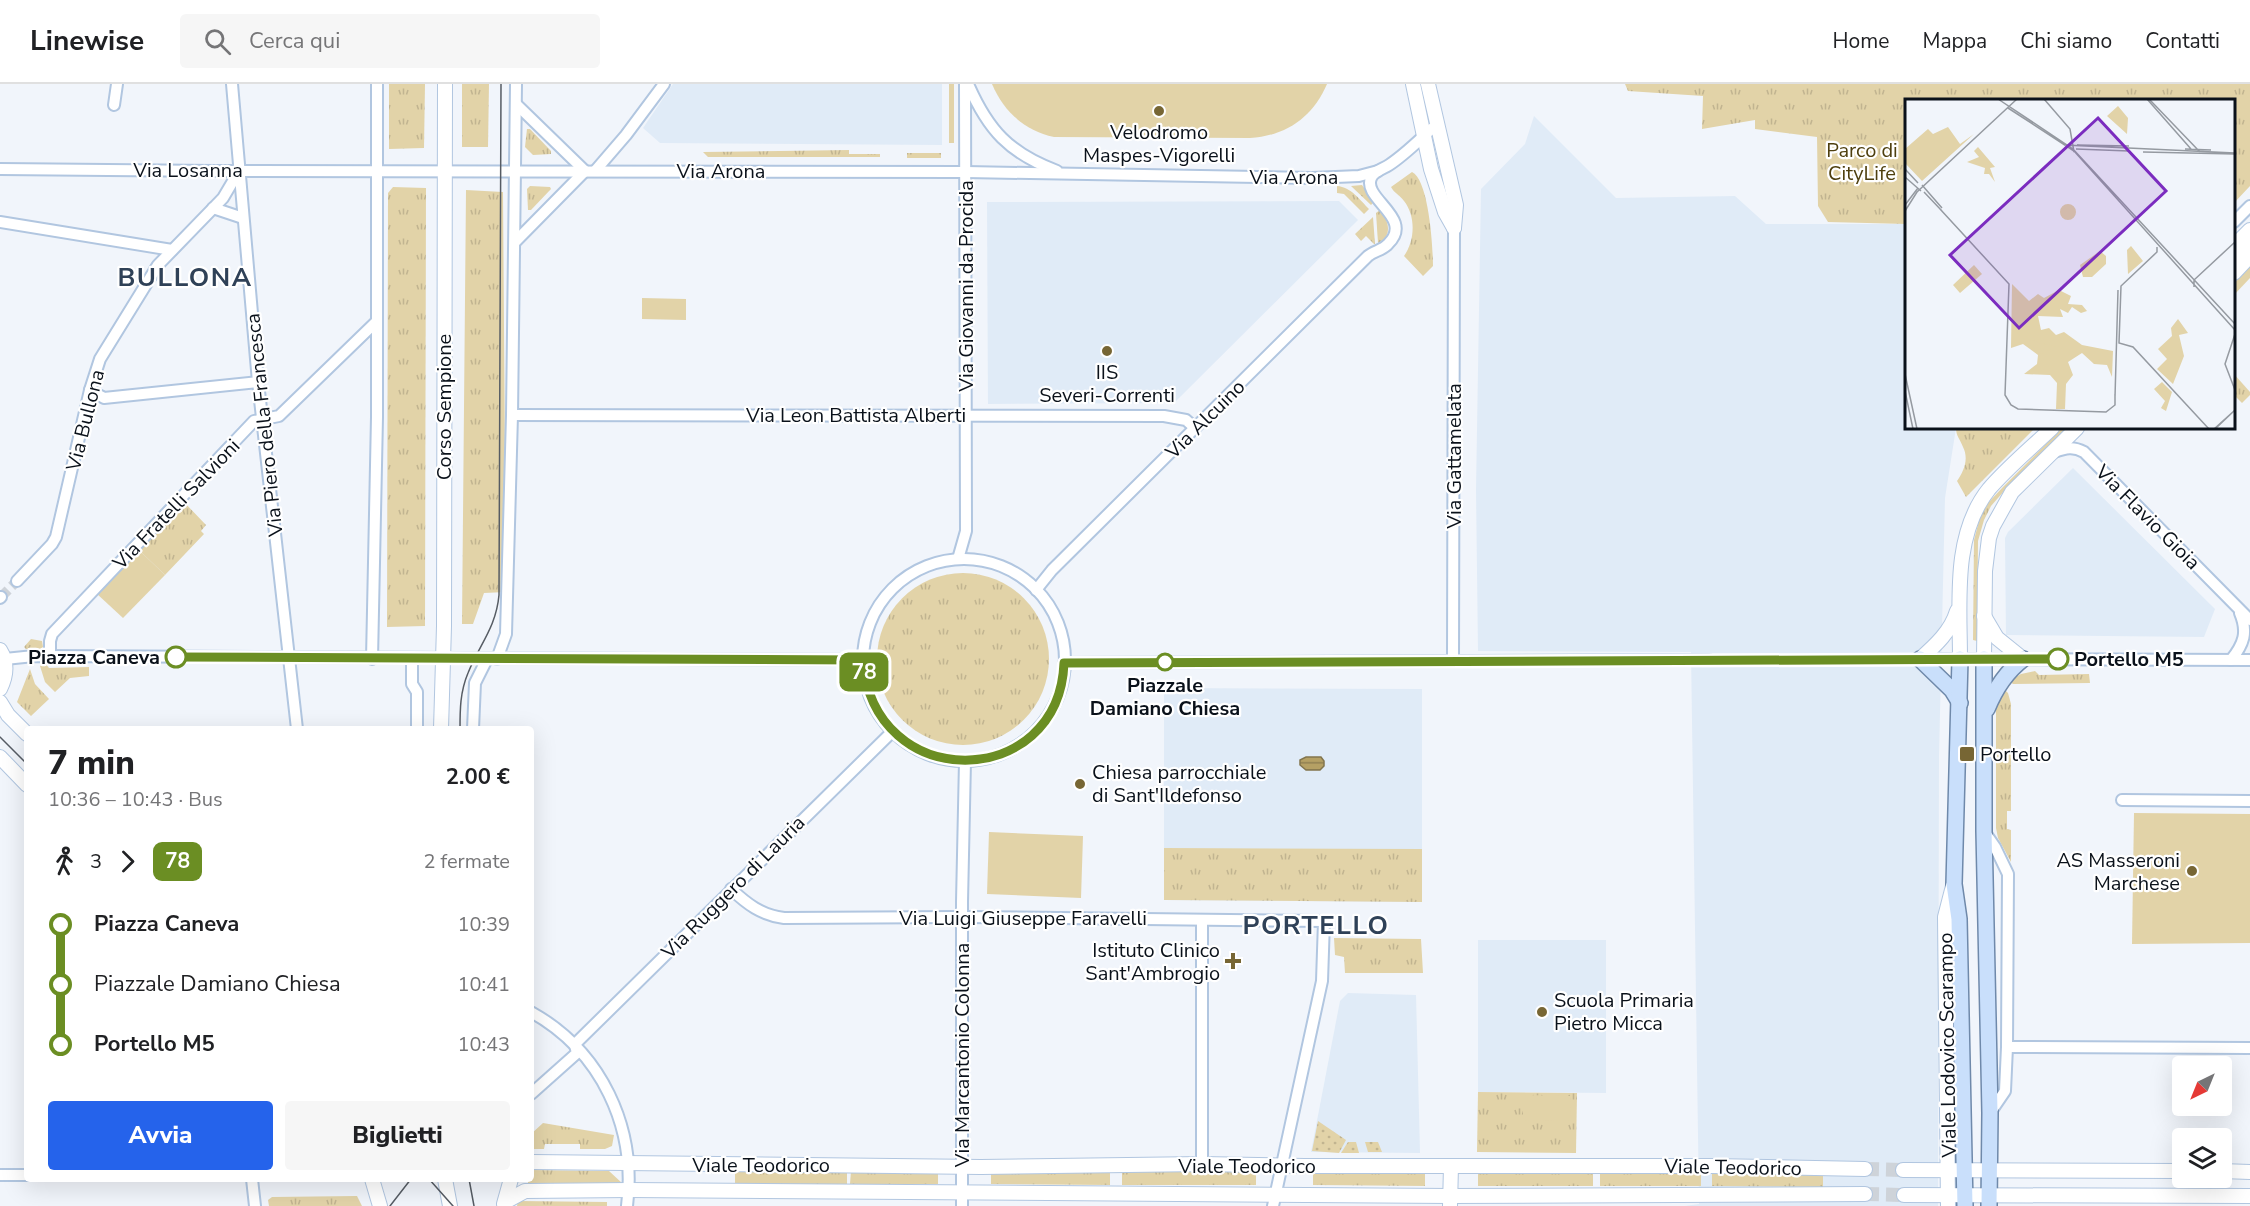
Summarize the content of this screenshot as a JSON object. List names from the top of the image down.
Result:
{
  "streets": {
    "main road": ["Viale Lodovico Scarampo"],
    "street": [
      "Via Losanna",
      "Via Arona",
      "Via Giovanni da Procida",
      "Corso Sempione",
      "Via Leon Battista Alberti",
      "Via Alcuino",
      "Via Bullona",
      "Via Piero della Francesca",
      "Via Gattamelata",
      "Via Fratelli Salvioni",
      "Via Flavio Gioia",
      "Via Ruggero di Lauria",
      "Via Luigi Giuseppe Faravelli",
      "Via Marcantonio Colonna",
      "Viale Teodorico"
    ]
  },
  "crossings": [
    ["Via Losanna", "Via Arona"],
    ["Via Losanna", "Via Bullona"],
    ["Via Losanna", "Via Piero della Francesca"],
    ["Via Arona", "Via Giovanni da Procida"],
    ["Via Arona", "Corso Sempione"],
    ["Via Arona", "Via Alcuino"],
    ["Via Giovanni da Procida", "Via Leon Battista Alberti"],
    ["Via Giovanni da Procida", "Via Alcuino"],
    ["Via Giovanni da Procida", "Via Ruggero di Lauria"],
    ["Via Giovanni da Procida", "Via Marcantonio Colonna"],
    ["Via Leon Battista Alberti", "Via Alcuino"],
    ["Via Alcuino", "Via Ruggero di Lauria"],
    ["Via Alcuino", "Via Marcantonio Colonna"],
    ["Via Bullona", "Via Piero della Francesca"],
    ["Via Piero della Francesca", "Via Fratelli Salvioni"],
    ["Via Ruggero di Lauria", "Via Luigi Giuseppe Faravelli"],
    ["Via Ruggero di Lauria", "Via Marcantonio Colonna"],
    ["Via Luigi Giuseppe Faravelli", "Via Marcantonio Colonna"],
    ["Via Luigi Giuseppe Faravelli", "Viale Teodorico"],
    ["Via Marcantonio Colonna", "Viale Teodorico"]
  ],
  "districts": ["BULLONA", "PORTELLO"],
  "parks": ["Parco di CityLife"],
  "places": {
    "other": [
      "Velodromo Maspes-Vigorelli",
      "IIS Severi-Correnti",
      "Piazza Caneva",
      "Portello M5",
      "Piazzale Damiano Chiesa",
      "Chiesa parrocchiale di Sant'Ildefonso",
      "AS Masseroni Marchese",
      "Scuola Primaria Pietro Micca"
    ],
    "transit": ["Portello"],
    "health": ["Istituto Clinico Sant'Ambrogio"]
  },
  "lines": ["bus line 78"],
  "north": "bottom left",
  "page": {
    "header": "Linewise",
    "search": "Cerca qui",
    "nav": [
      "Home",
      "Mappa",
      "Chi siamo",
      "Contatti"
    ],
    "on_map": "78",
    "heading": ["7 min", "10:36 – 10:43 · Bus", "2.00 €"],
    "legs": ["3", "78", "2 fermate"],
    "list": [
      {
        "name": "Piazza Caneva",
        "value": "10:39"
      },
      {
        "name": "Piazzale Damiano Chiesa",
        "value": "10:41"
      },
      {
        "name": "Portello M5",
        "value": "10:43"
      }
    ],
    "buttons": ["Avvia", "Biglietti"]
  }
}
